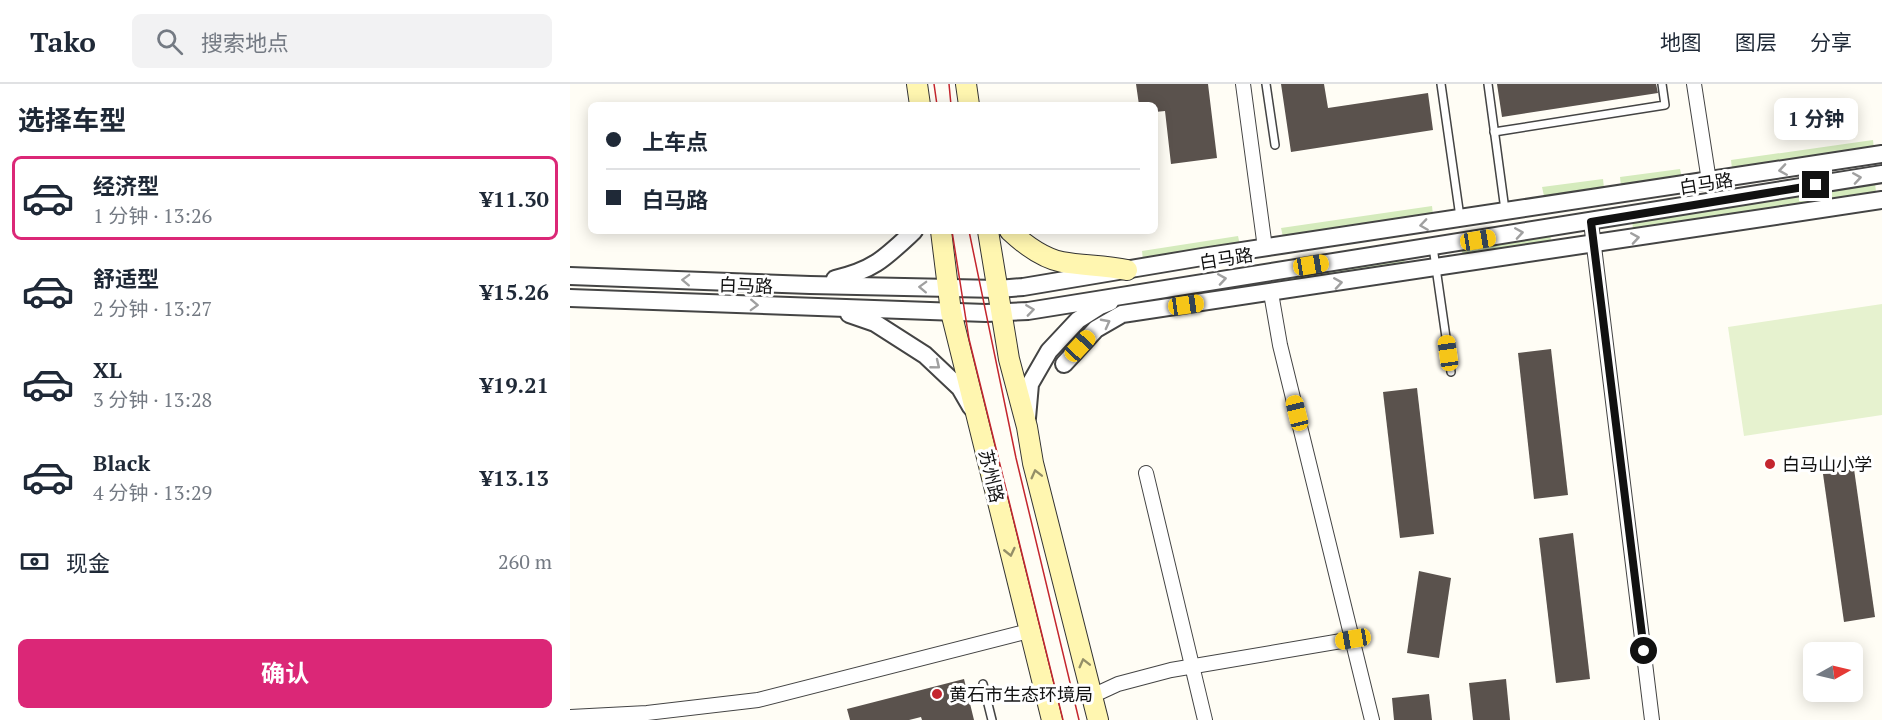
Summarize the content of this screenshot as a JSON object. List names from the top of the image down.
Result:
{
  "streets": {
    "main road": ["苏州路"],
    "street": ["白马路"]
  },
  "crossings": [
    ["白马路", "苏州路"]
  ],
  "places": ["白马山小学", "黄石市生态环境局"],
  "north": "right",
  "page": {
    "header": "Tako",
    "search": "搜索地点",
    "nav": ["地图", "图层", "分享"],
    "heading": "选择车型",
    "bubble": "1 分钟",
    "banner": ["上车点", "白马路"],
    "list": [
      {
        "name": "经济型",
        "note": "1 分钟 · 13:26",
        "value": "¥11.30"
      },
      {
        "name": "舒适型",
        "note": "2 分钟 · 13:27",
        "value": "¥15.26"
      },
      {
        "name": "XL",
        "note": "3 分钟 · 13:28",
        "value": "¥19.21"
      },
      {
        "name": "Black",
        "note": "4 分钟 · 13:29",
        "value": "¥13.13"
      }
    ],
    "pay": ["现金", "260 m"],
    "buttons": "确认"
  }
}
